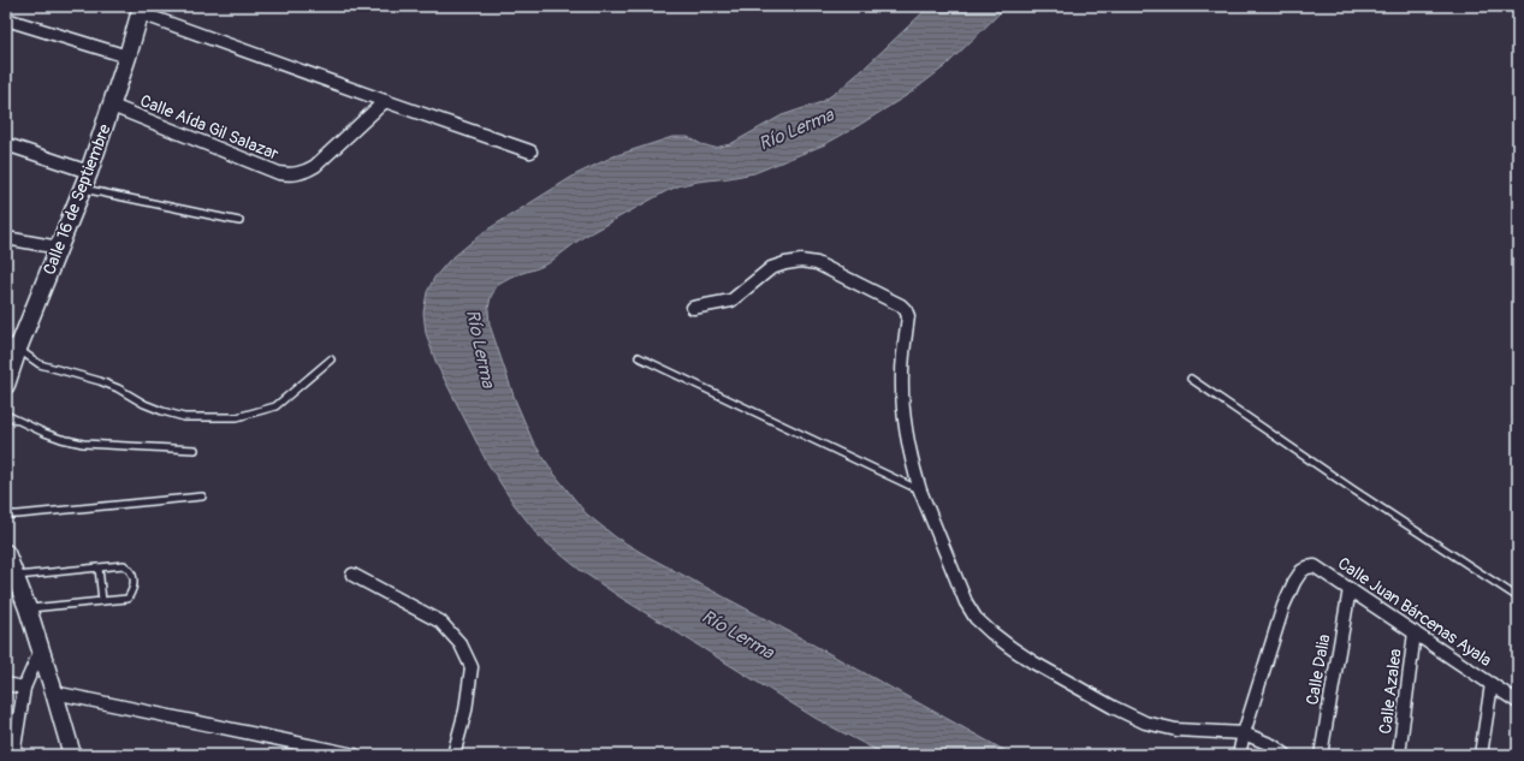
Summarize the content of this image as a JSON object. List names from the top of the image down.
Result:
{
  "streets": {
    "main road": ["Calle 16 de Septiembre"],
    "street": [
      "Calle Aída Gil Salazar",
      "Calle Juan Bárcenas Ayala",
      "Calle Dalia",
      "Calle Azalea"
    ]
  },
  "crossings": [
    ["Calle Aída Gil Salazar", "Calle 16 de Septiembre"],
    ["Calle Juan Bárcenas Ayala", "Calle Dalia"],
    ["Calle Juan Bárcenas Ayala", "Calle Azalea"]
  ],
  "water": ["Río Lerma"]
}
